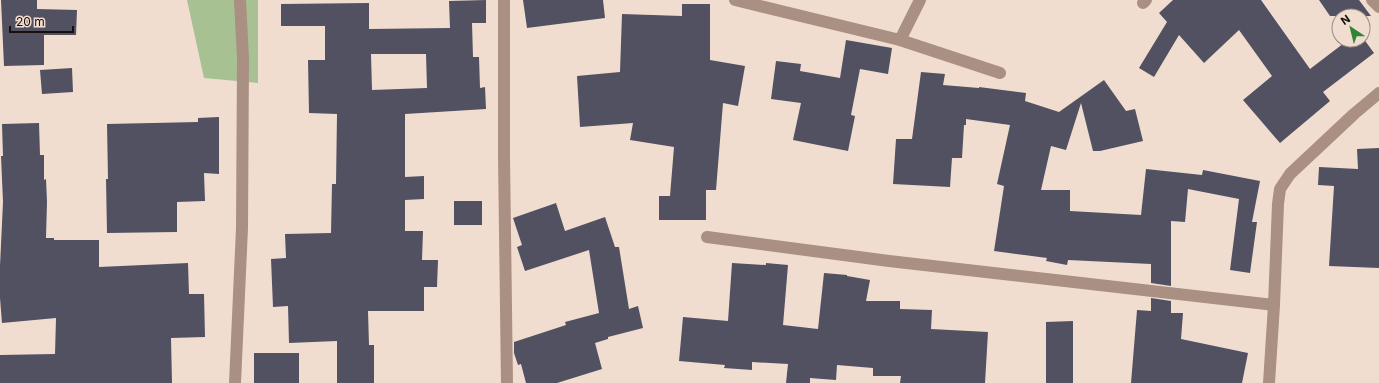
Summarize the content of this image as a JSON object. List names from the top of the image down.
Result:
{
  "scale_bar": "20 m",
  "north": "top left"
}
